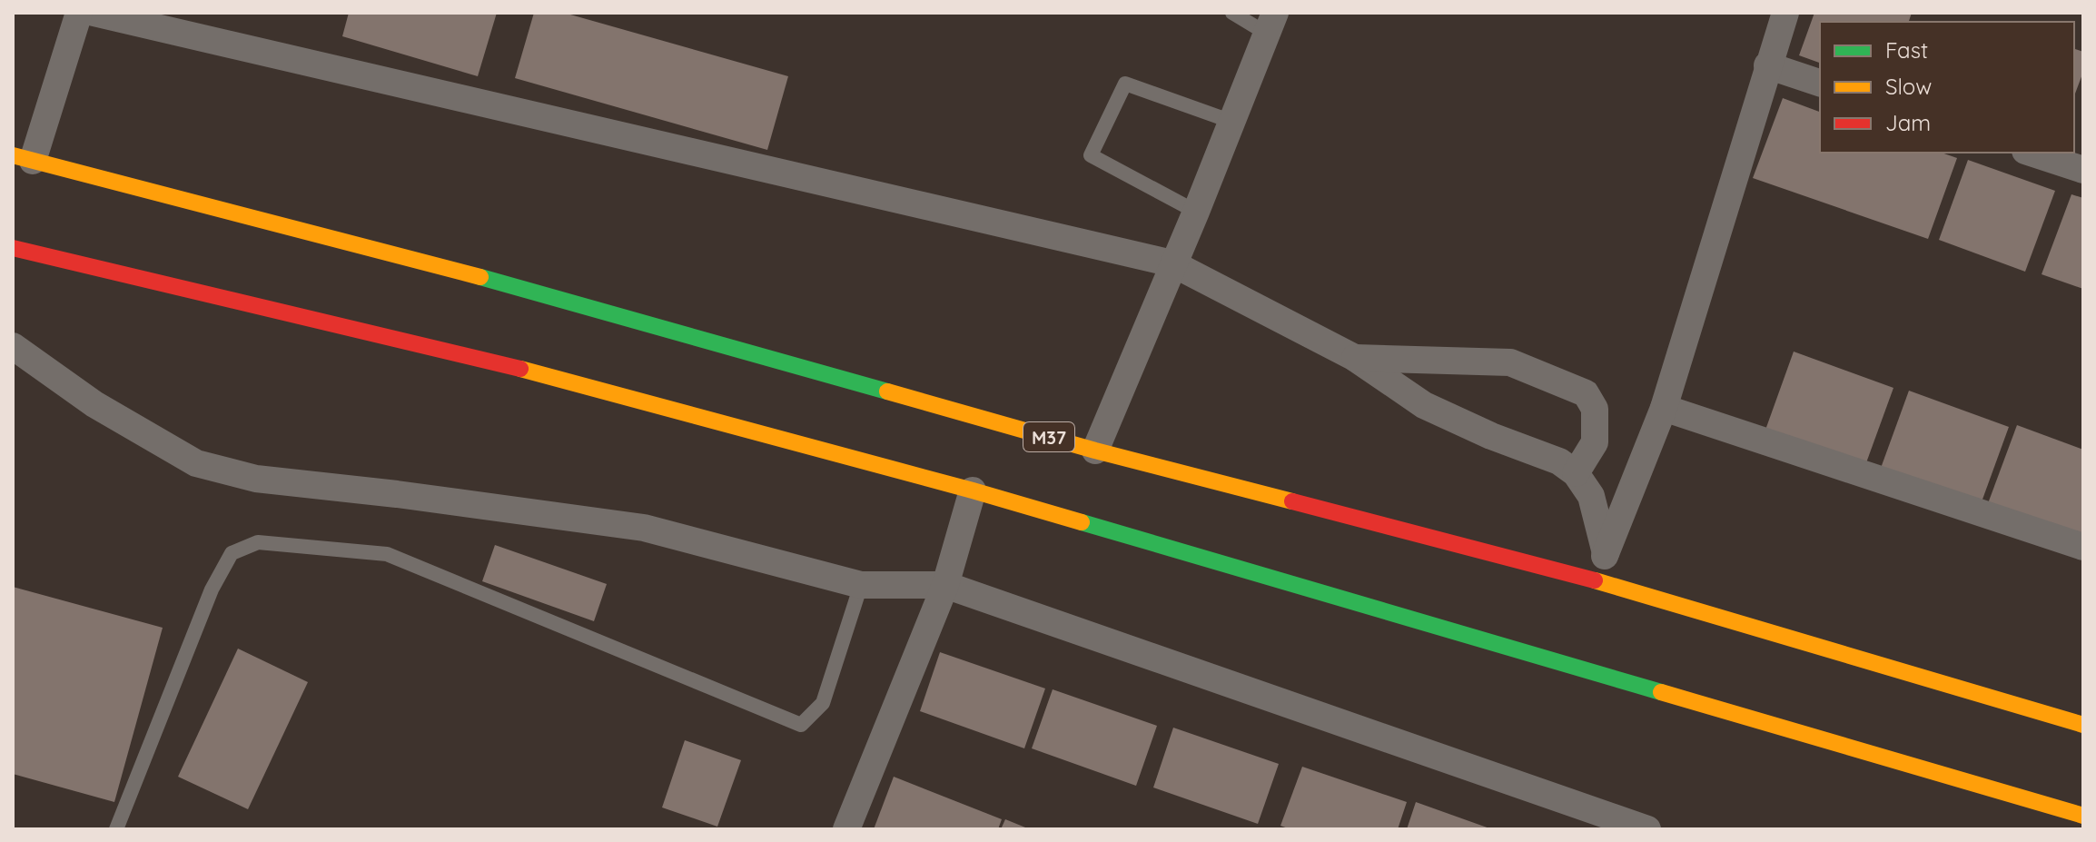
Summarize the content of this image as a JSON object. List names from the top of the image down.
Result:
{
  "streets": {
    "highway": ["M37"]
  },
  "legend": ["Fast", "Slow", "Jam"]
}
